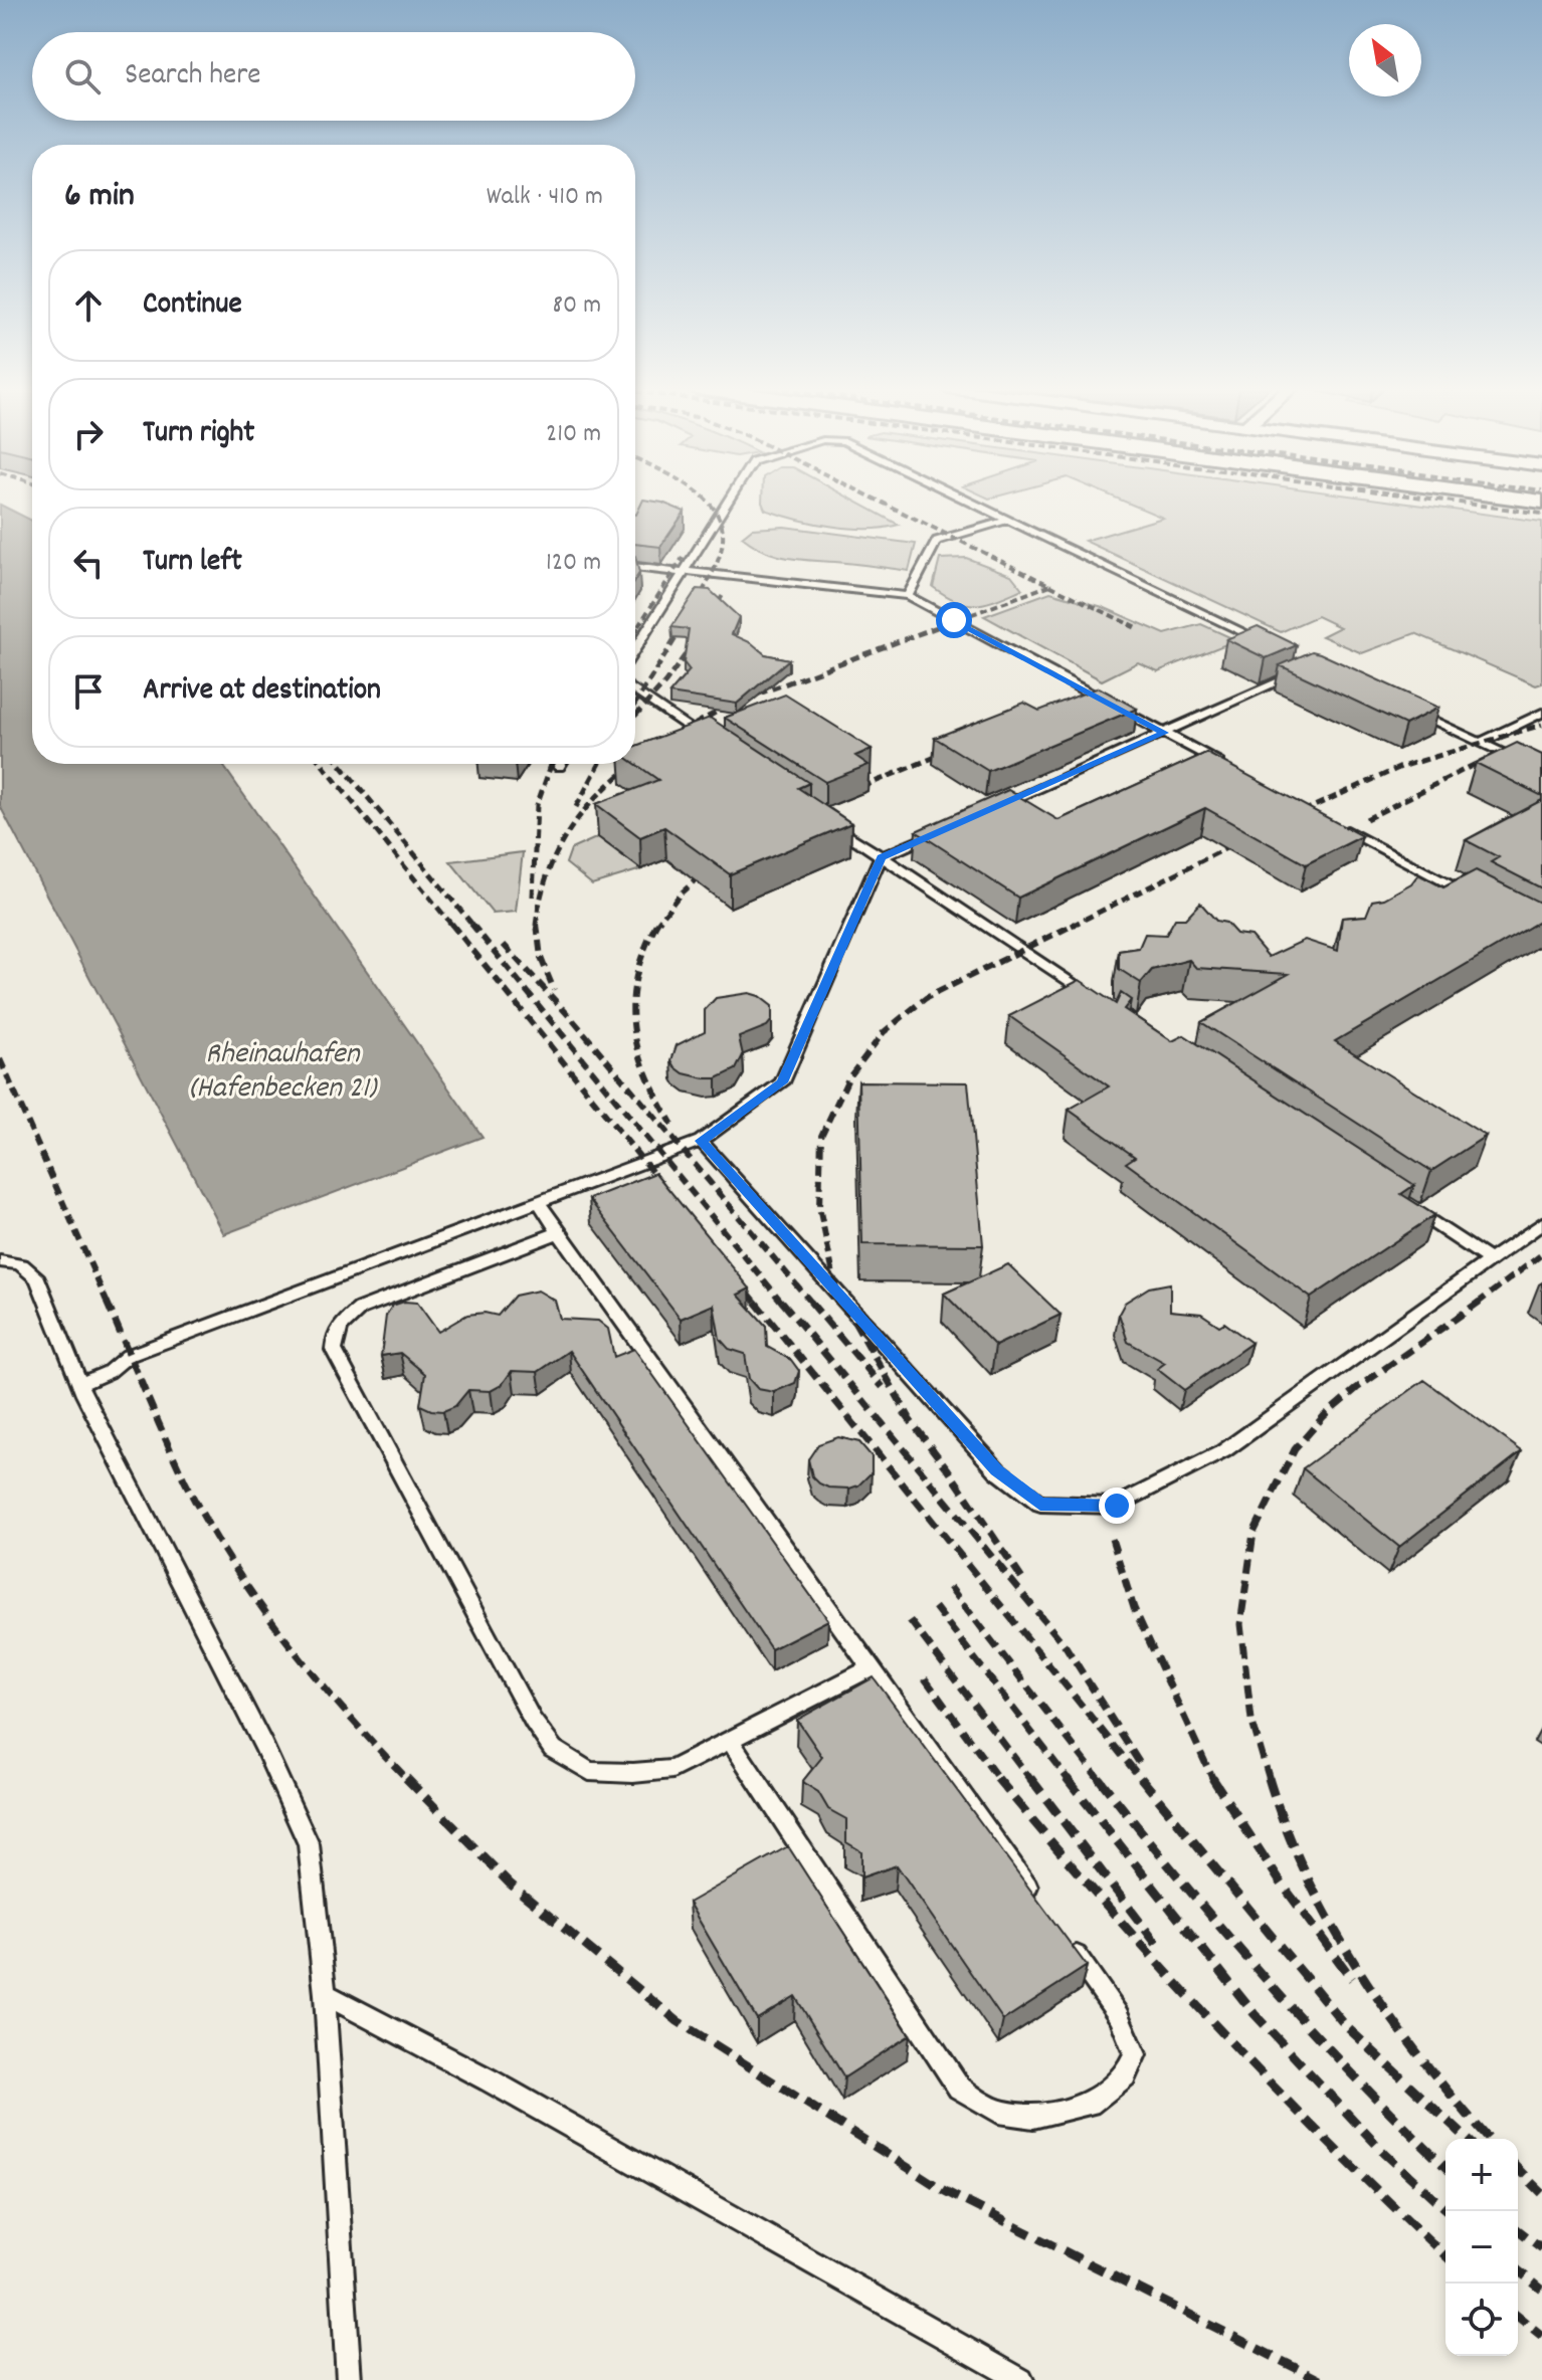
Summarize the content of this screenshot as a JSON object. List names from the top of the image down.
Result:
{
  "water": ["Rheinauhafen (Hafenbecken 21)"],
  "north": "top left",
  "page": {
    "search": "Search here",
    "heading": ["6 min", "Walk · 410 m"],
    "list": [
      ["Continue", "80 m"],
      ["Turn right", "210 m"],
      ["Turn left", "120 m"],
      "Arrive at destination"
    ],
    "map_buttons": ["+", "−"]
  }
}
